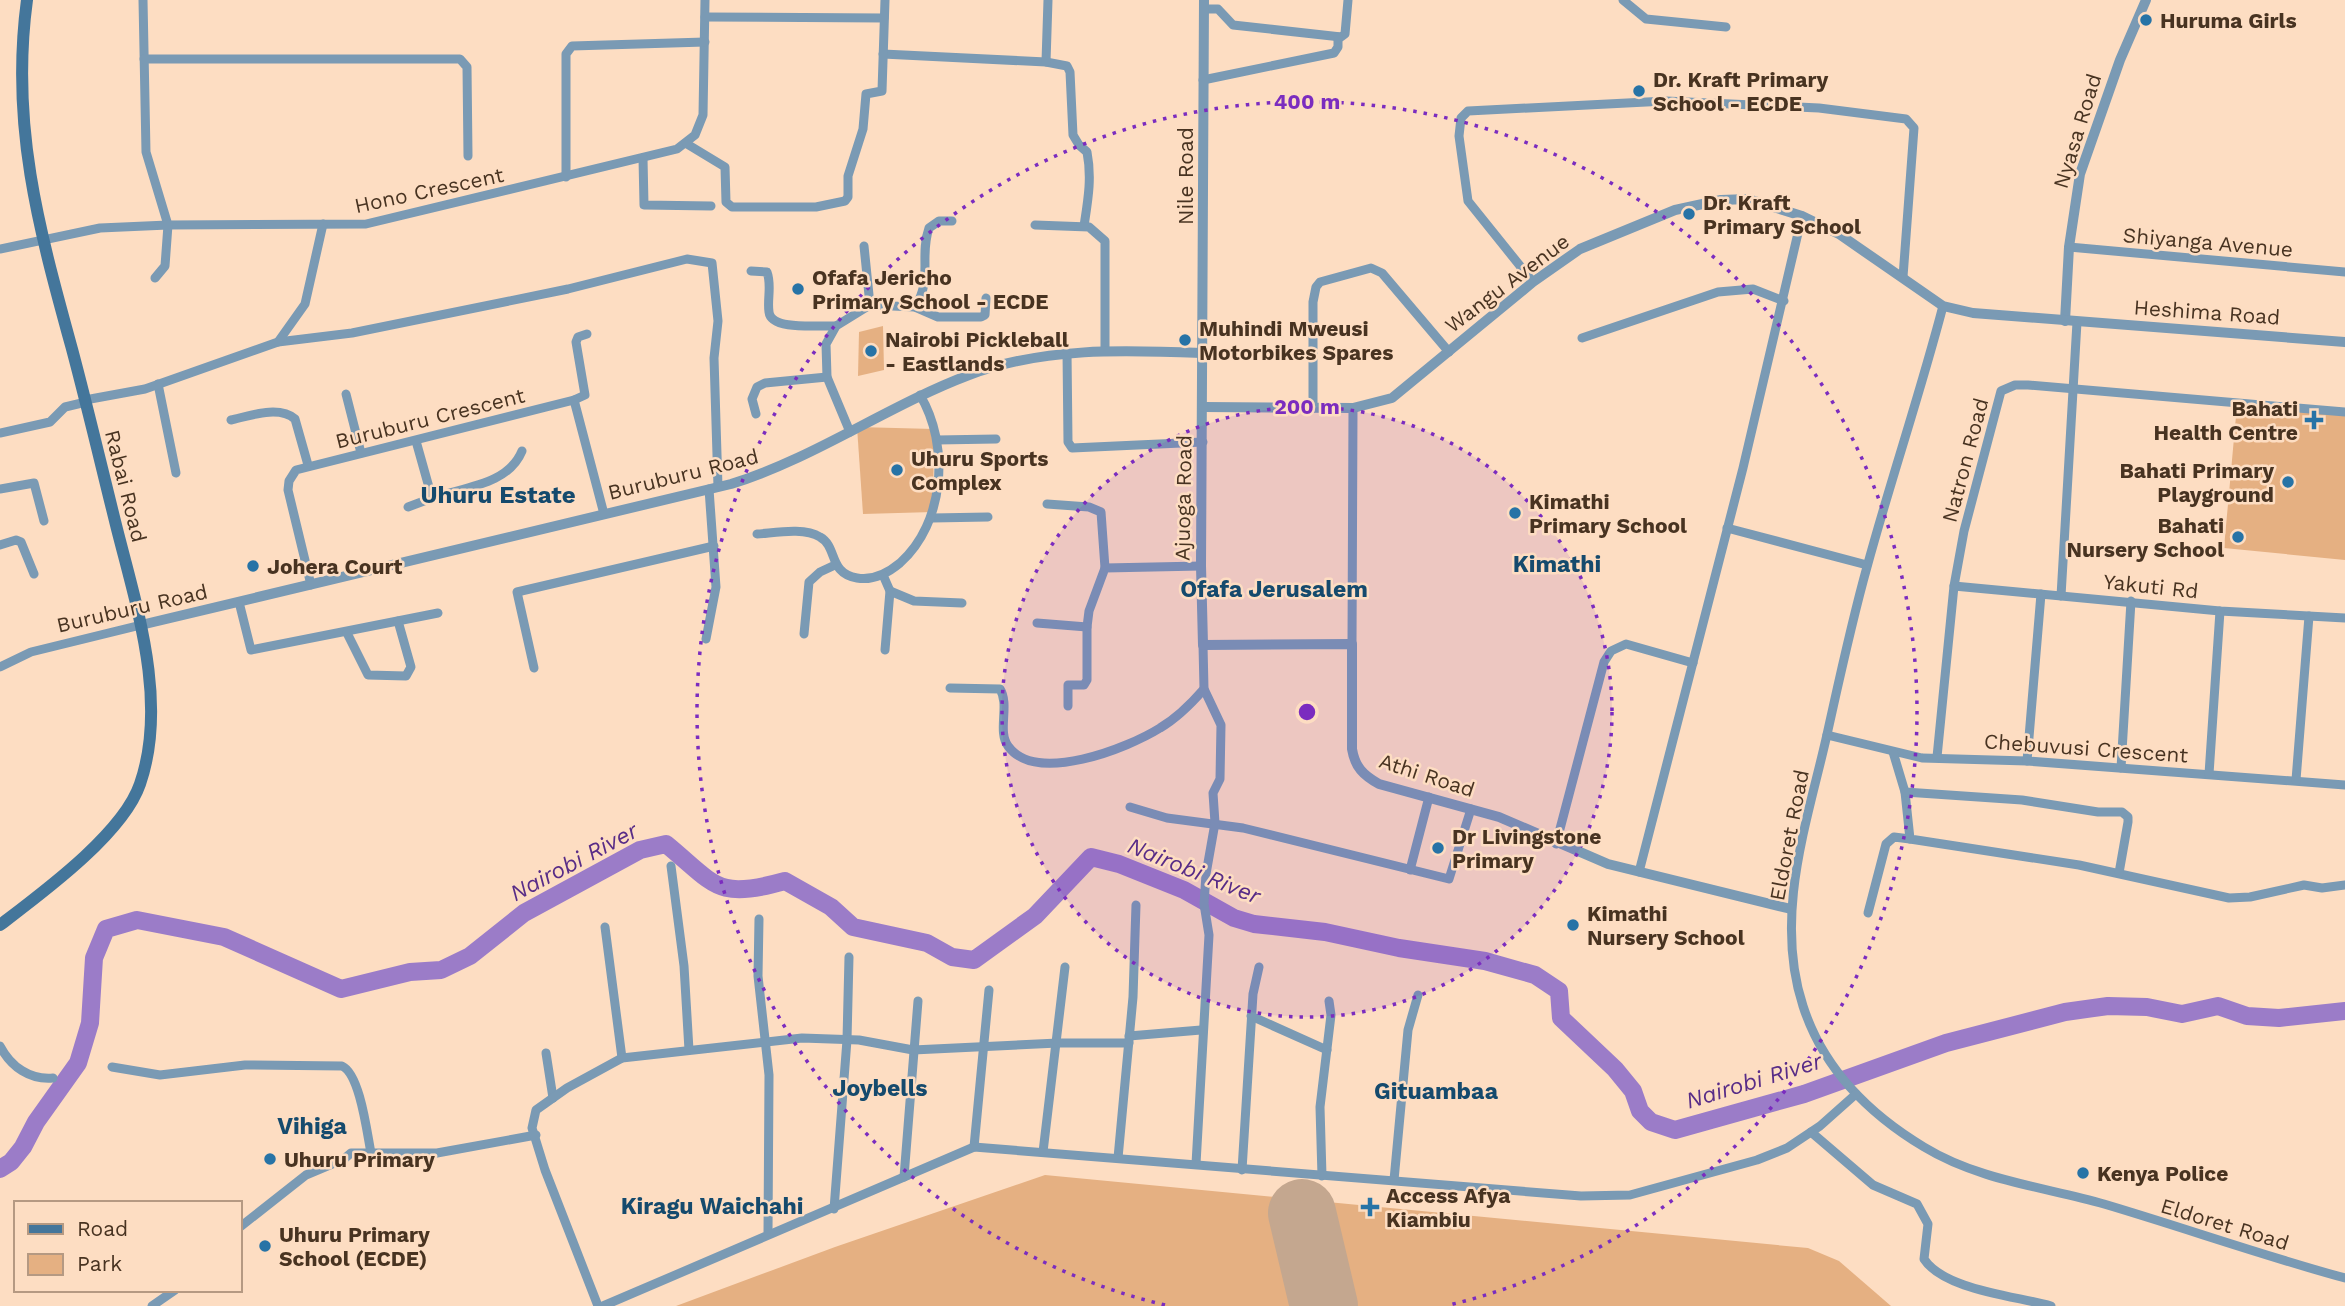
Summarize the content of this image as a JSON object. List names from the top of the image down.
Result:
{
  "streets": {
    "main road": ["Rabai Road"],
    "street": [
      "Nyasa Road",
      "Nile Road",
      "Hono Crescent",
      "Shiyanga Avenue",
      "Wangu Avenue",
      "Heshima Road",
      "Buruburu Crescent",
      "Natron Road",
      "Buruburu Road",
      "Ajuoga Road",
      "Yakuti Rd",
      "Chebuvusi Crescent",
      "Athi Road",
      "Eldoret Road"
    ]
  },
  "crossings": [
    ["Nyasa Road", "Shiyanga Avenue"],
    ["Nyasa Road", "Wangu Avenue"],
    ["Nyasa Road", "Heshima Road"],
    ["Nile Road", "Buruburu Road"],
    ["Nile Road", "Ajuoga Road"],
    ["Hono Crescent", "Rabai Road"],
    ["Wangu Avenue", "Heshima Road"],
    ["Wangu Avenue", "Ajuoga Road"],
    ["Wangu Avenue", "Athi Road"],
    ["Wangu Avenue", "Eldoret Road"],
    ["Natron Road", "Yakuti Rd"],
    ["Natron Road", "Chebuvusi Crescent"],
    ["Buruburu Road", "Rabai Road"],
    ["Buruburu Road", "Ajuoga Road"],
    ["Chebuvusi Crescent", "Eldoret Road"],
    ["Athi Road", "Eldoret Road"]
  ],
  "districts": [
    "Uhuru Estate",
    "Kimathi",
    "Ofafa Jerusalem",
    "Joybells",
    "Gituambaa",
    "Vihiga",
    "Kiragu Waichahi"
  ],
  "water": ["Nairobi River"],
  "places": {
    "other": [
      "Huruma Girls",
      "Dr. Kraft Primary School - ECDE",
      "Dr. Kraft Primary School",
      "Ofafa Jericho Primary School - ECDE",
      "Muhindi Mweusi Motorbikes Spares",
      "Nairobi Pickleball - Eastlands",
      "Uhuru Sports Complex",
      "Bahati Primary Playground",
      "Kimathi Primary School",
      "Bahati Nursery School",
      "Johera Court",
      "Dr Livingstone Primary",
      "Kimathi Nursery School",
      "Uhuru Primary",
      "Kenya Police",
      "Uhuru Primary School (ECDE)"
    ],
    "health": ["Bahati Health Centre", "Access Afya Kiambiu"]
  },
  "legend": ["Road", "Park"],
  "rings": ["400 m", "200 m"]
}
